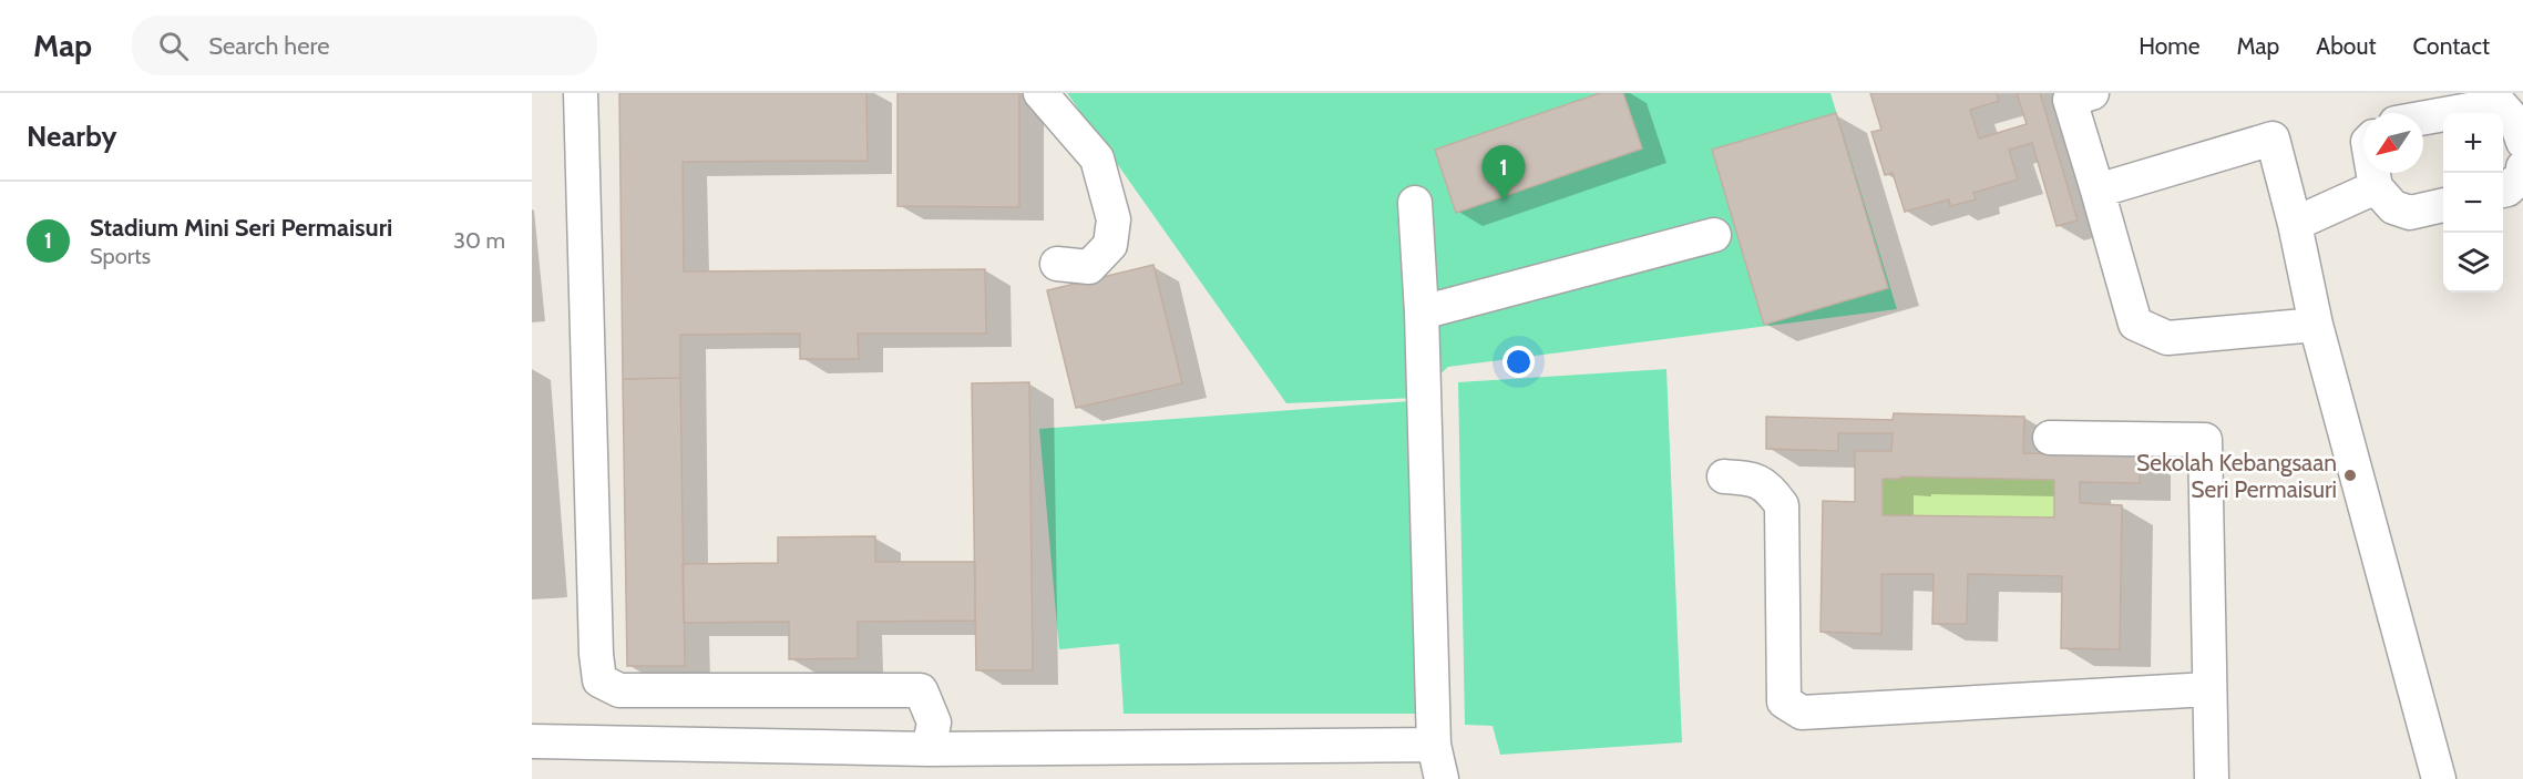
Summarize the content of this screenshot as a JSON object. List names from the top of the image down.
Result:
{
  "places": ["Sekolah Kebangsaan Seri Permaisuri"],
  "north": "bottom left",
  "page": {
    "header": "Map",
    "search": "Search here",
    "nav": [
      "Home",
      "Map",
      "About",
      "Contact"
    ],
    "heading": "Nearby",
    "map_buttons": ["+", "−"],
    "pins": "1",
    "list": [
      {
        "mark": "1",
        "name": "Stadium Mini Seri Permaisuri",
        "note": "Sports",
        "value": "30 m"
      }
    ]
  }
}
